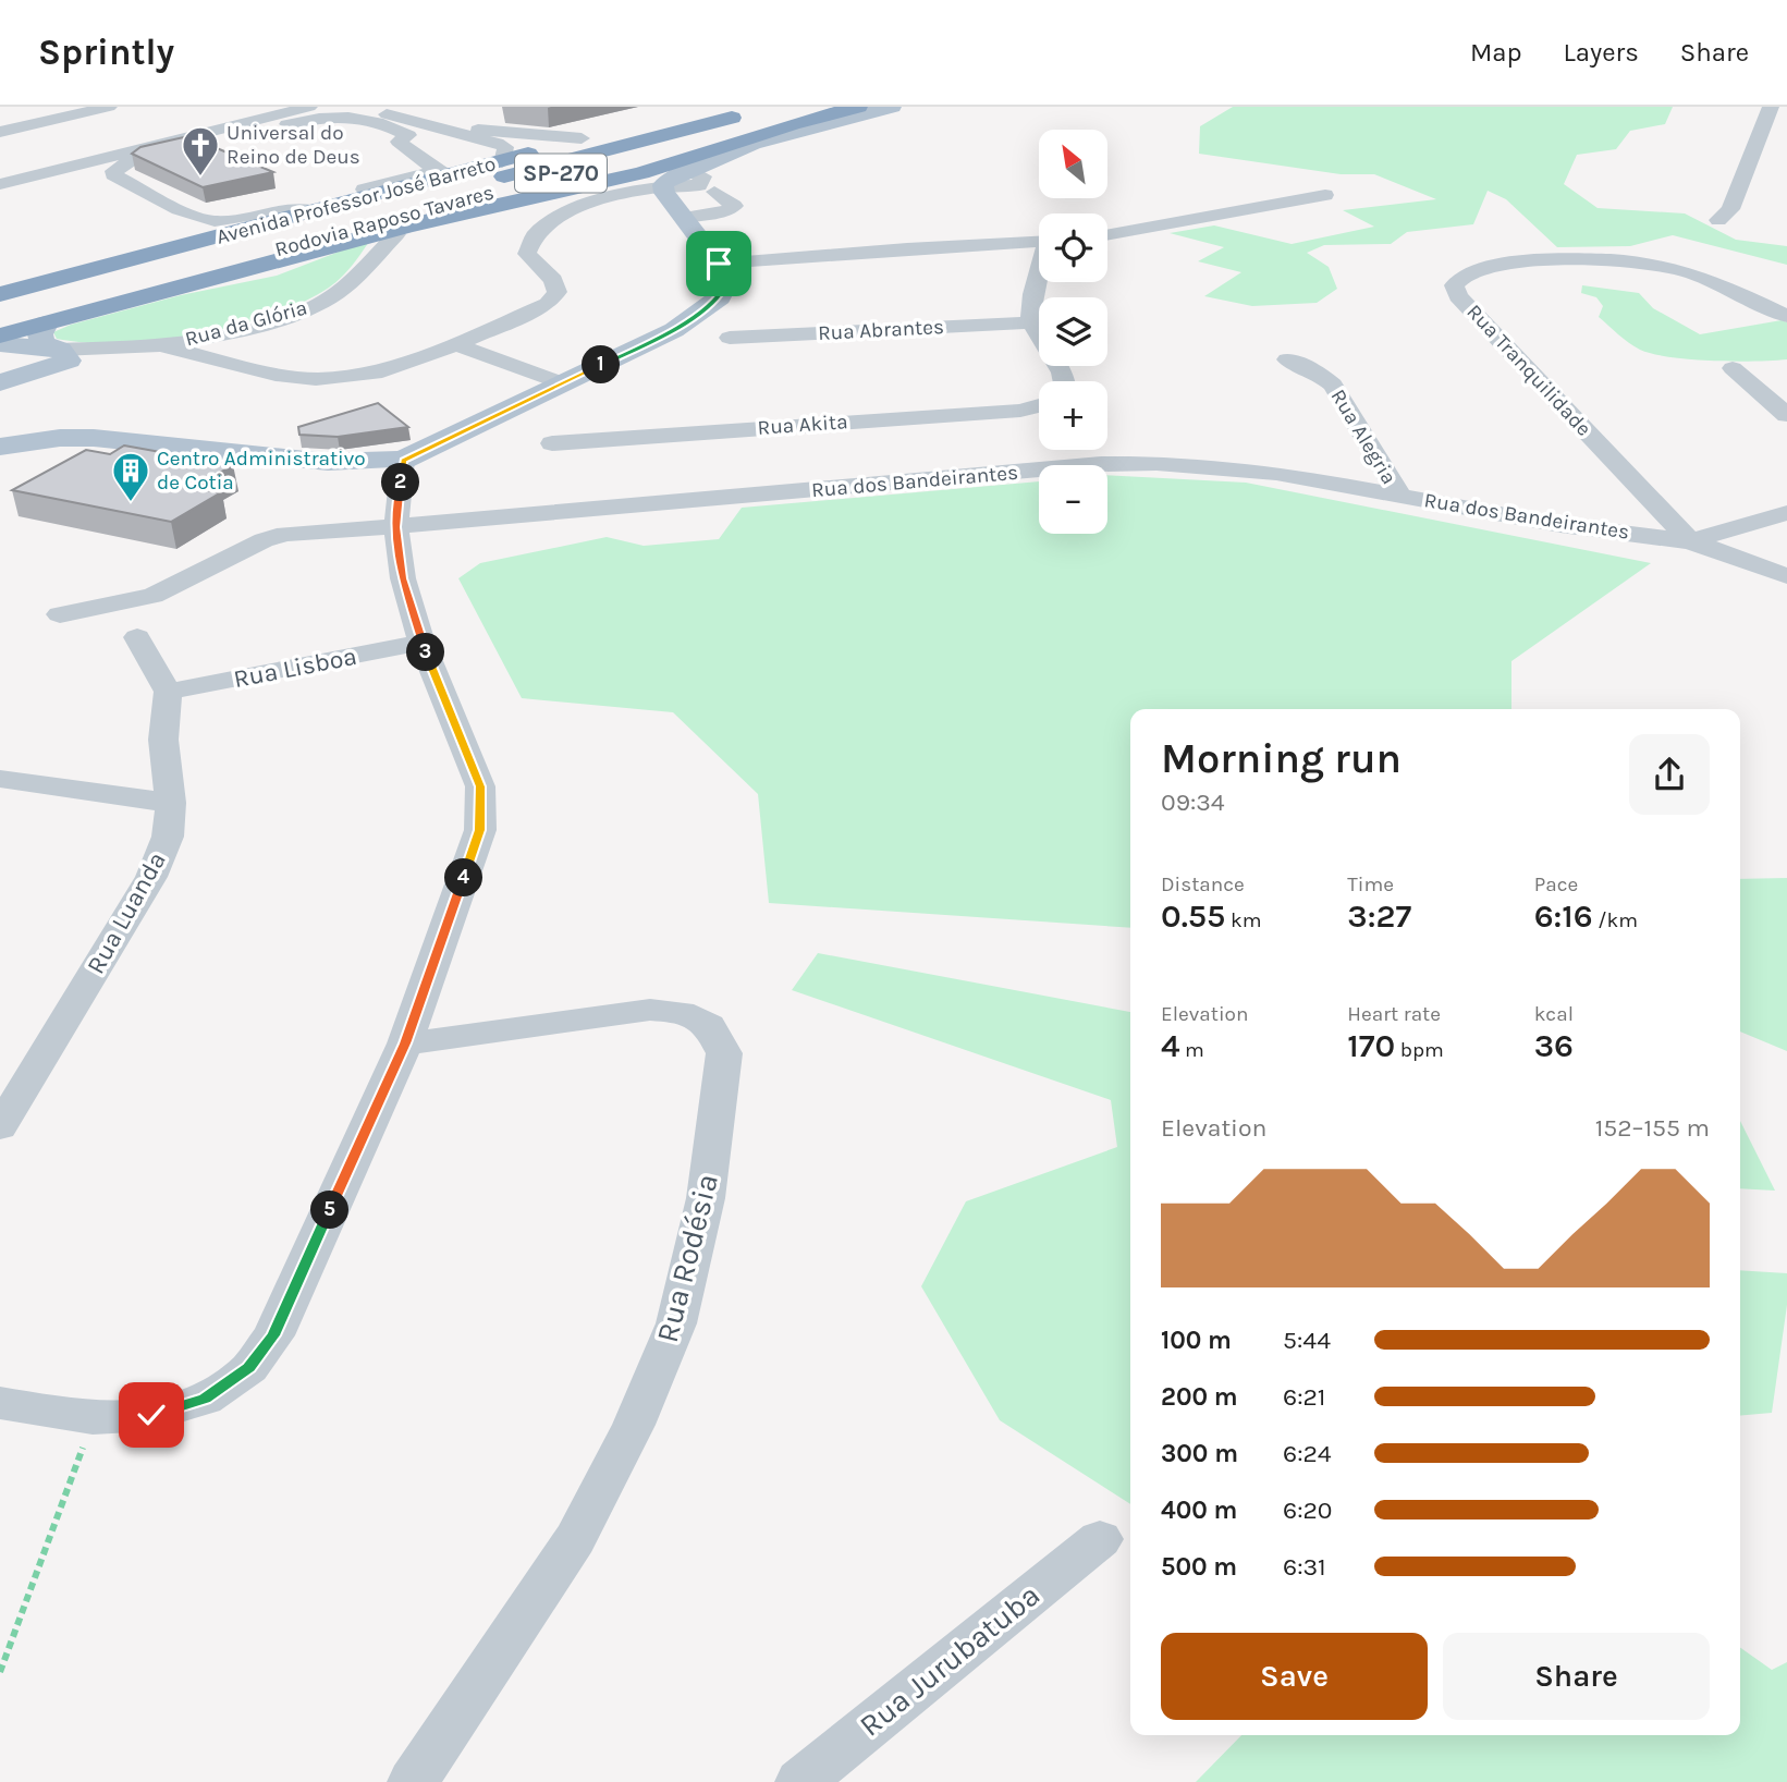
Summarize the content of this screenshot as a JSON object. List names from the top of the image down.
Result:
{
  "streets": {
    "highway": ["SP-270", "Avenida Professor José Barreto", "Rodovia Raposo Tavares"],
    "street": [
      "Rua da Glória",
      "Rua Abrantes",
      "Rua Tranquilidade",
      "Rua Akita",
      "Rua Alegria",
      "Rua dos Bandeirantes",
      "Rua Lisboa",
      "Rua Luanda",
      "Rua Rodésia",
      "Rua Jurubatuba"
    ]
  },
  "crossings": [
    ["Avenida Professor José Barreto", "Rodovia Raposo Tavares"],
    ["Avenida Professor José Barreto", "Rua da Glória"],
    ["Rua Tranquilidade", "Rua dos Bandeirantes"],
    ["Rua Alegria", "Rua dos Bandeirantes"],
    ["Rua Lisboa", "Rua Luanda"]
  ],
  "places": {
    "church": ["Universal do Reino de Deus"],
    "building": ["Centro Administrativo de Cotia"]
  },
  "north": "top left",
  "page": {
    "header": "Sprintly",
    "nav": ["Map", "Layers", "Share"],
    "map_buttons": ["+", "−"],
    "pins": [
      "1",
      "2",
      "3",
      "4",
      "5"
    ],
    "heading": ["Morning run", "09:34"],
    "stats": [
      ["Distance", "0.55 km"],
      ["Time", "3:27"],
      ["Pace", "6:16 /km"],
      ["Elevation", "4 m"],
      ["Heart rate", "170 bpm"],
      ["kcal", "36"]
    ],
    "chart": ["Elevation", "152–155 m"],
    "list": [
      {
        "name": "100 m",
        "note": "5:44"
      },
      {
        "name": "200 m",
        "note": "6:21"
      },
      {
        "name": "300 m",
        "note": "6:24"
      },
      {
        "name": "400 m",
        "note": "6:20"
      },
      {
        "name": "500 m",
        "note": "6:31"
      }
    ],
    "buttons": ["Save", "Share"]
  }
}
